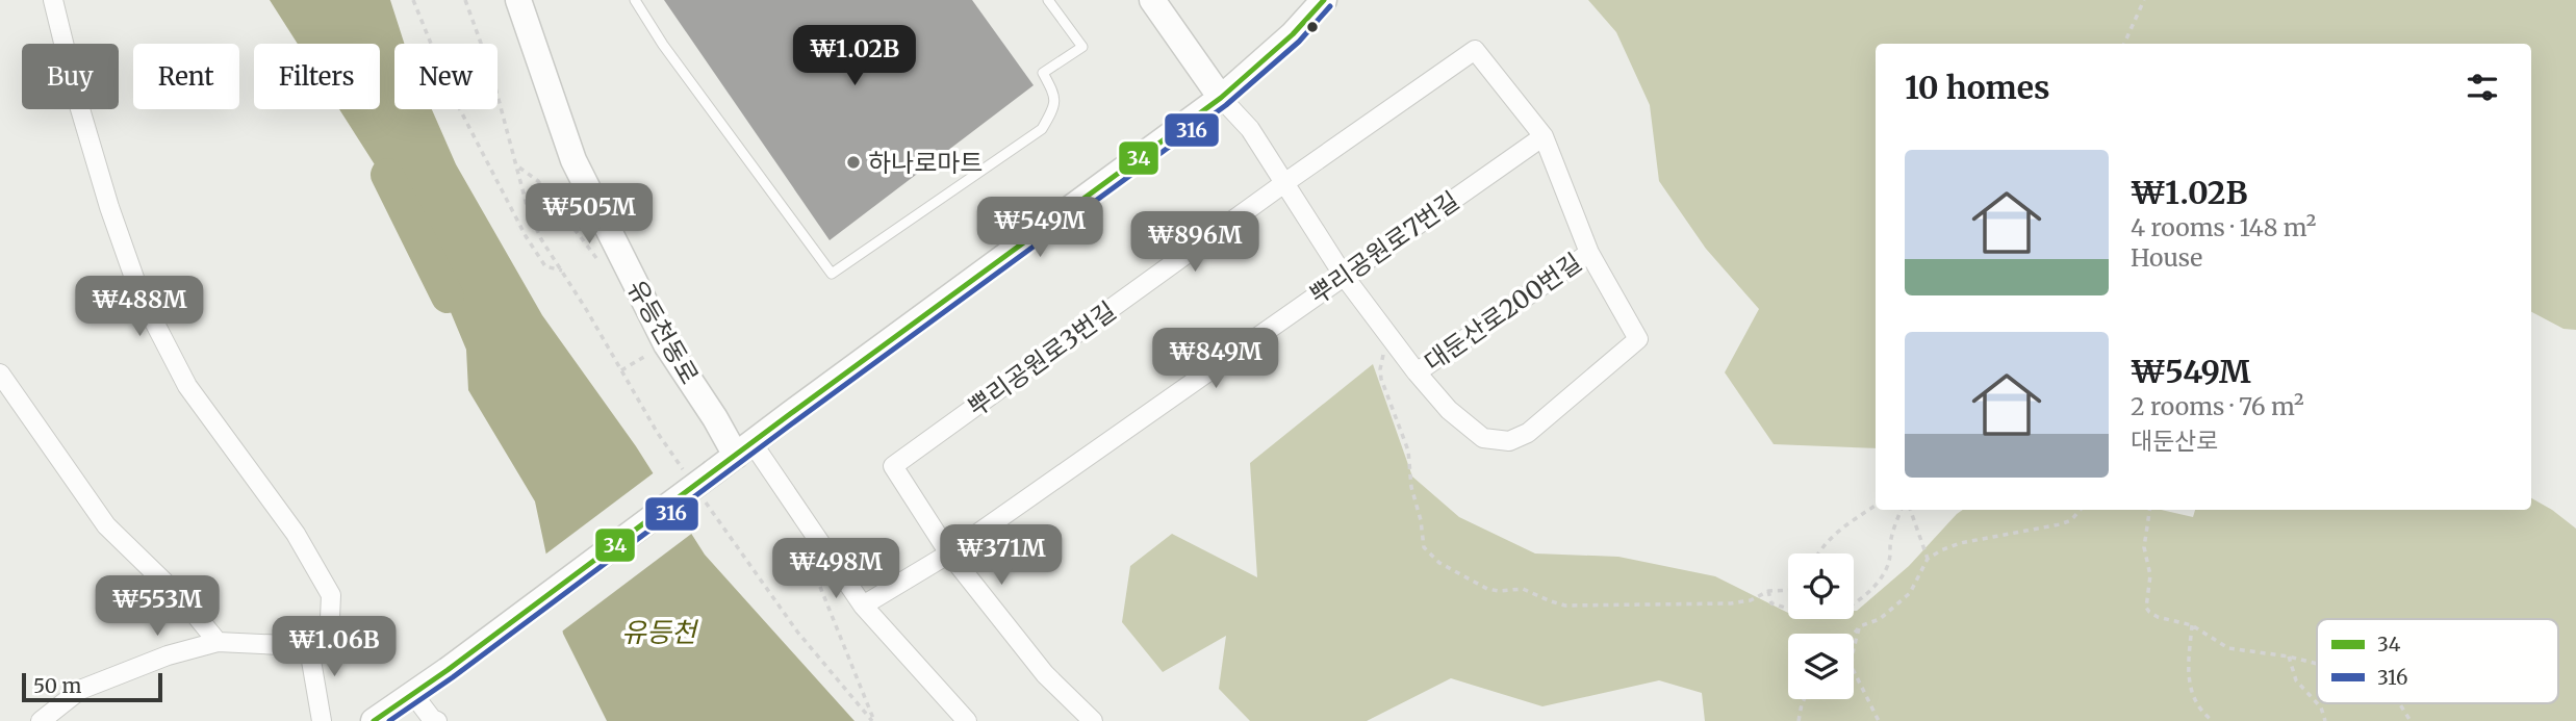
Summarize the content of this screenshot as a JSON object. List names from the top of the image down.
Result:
{
  "streets": {
    "main road": ["유등천동로"],
    "street": ["뿌리공원로7번길", "대둔산로200번길", "뿌리공원로3번길"]
  },
  "crossings": [
    ["뿌리공원로7번길", "대둔산로200번길"],
    ["뿌리공원로7번길", "뿌리공원로3번길"],
    ["대둔산로200번길", "뿌리공원로3번길"]
  ],
  "water": ["유등천"],
  "places": ["하나로마트"],
  "lines": ["transit line 34", "transit line 316"],
  "legend": ["34", "316"],
  "scale_bar": "50 m",
  "page": {
    "price": [
      "₩1.02B",
      "₩505M",
      "₩549M",
      "₩896M",
      "₩488M",
      "₩849M",
      "₩371M",
      "₩498M",
      "₩553M",
      "₩1.06B"
    ],
    "chip": [
      "Buy",
      "Rent",
      "Filters",
      "New"
    ],
    "heading": "10 homes",
    "list": [
      {
        "name": "₩1.02B",
        "note": "4 rooms · 148 m² · House"
      },
      {
        "name": "₩549M",
        "note": "2 rooms · 76 m² · 대둔산로"
      }
    ],
    "scale": "50 m"
  }
}
